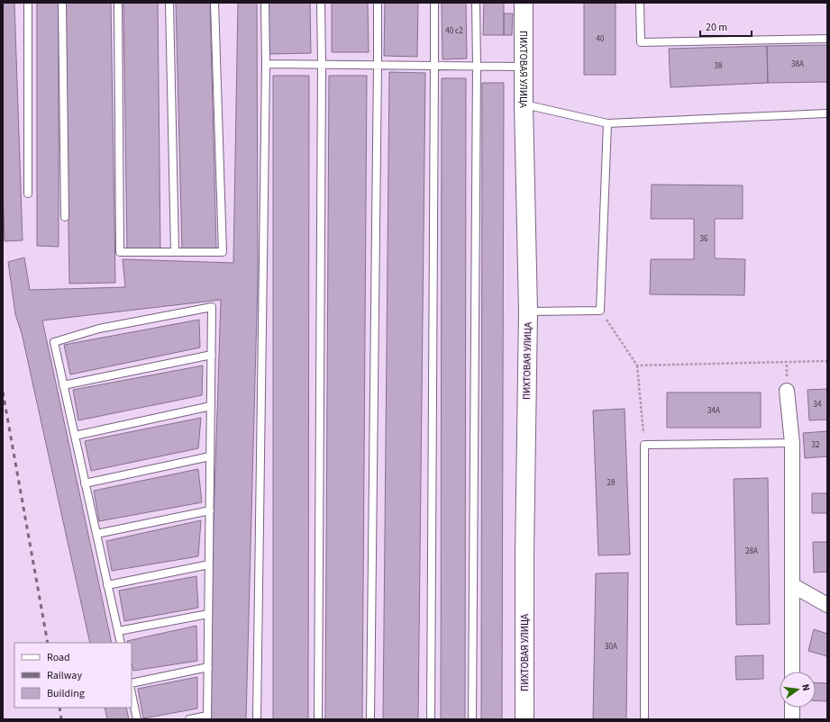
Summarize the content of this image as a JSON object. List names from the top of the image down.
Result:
{
  "streets": {
    "street": ["ПИХТОВАЯ УЛИЦА"]
  },
  "house_numbers": [
    "40 с2",
    "40",
    "38А",
    "38",
    "36",
    "34",
    "34А",
    "32",
    "28",
    "28А",
    "30А"
  ],
  "legend": ["Road", "Railway", "Building"],
  "scale_bar": "20 m",
  "north": "right"
}
